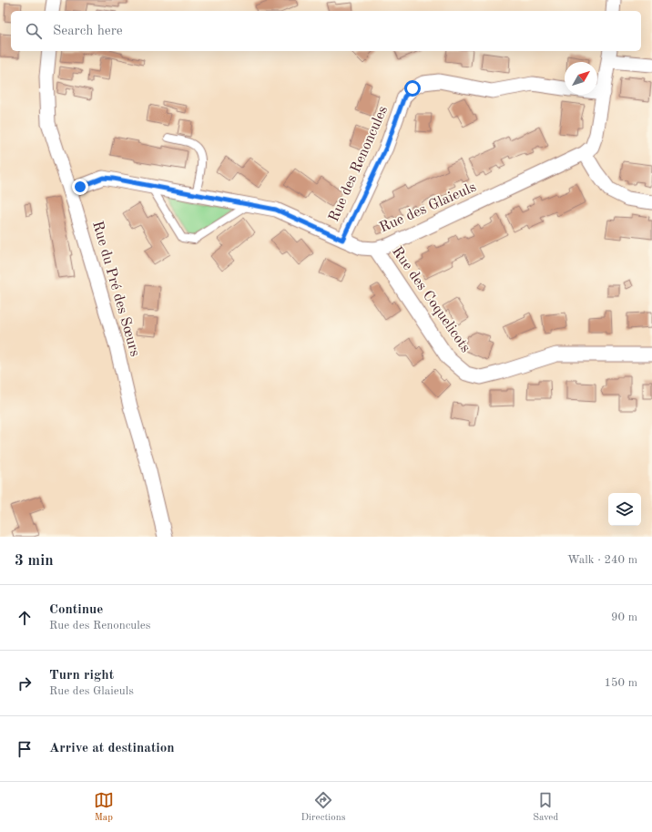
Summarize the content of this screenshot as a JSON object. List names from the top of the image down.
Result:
{
  "streets": {
    "street": [
      "Rue des Renoncules",
      "Rue des Glaieuls",
      "Rue du Pré des Sœurs",
      "Rue des Coquelicots"
    ]
  },
  "crossings": [
    ["Rue des Renoncules", "Rue des Glaieuls"],
    ["Rue des Glaieuls", "Rue du Pré des Sœurs"],
    ["Rue des Glaieuls", "Rue des Coquelicots"]
  ],
  "north": "top right",
  "page": {
    "search": "Search here",
    "heading": ["3 min", "Walk · 240 m"],
    "list": [
      ["Continue", "Rue des Renoncules", "90 m"],
      ["Turn right", "Rue des Glaieuls", "150 m"],
      "Arrive at destination"
    ],
    "nav": ["Map", "Directions", "Saved"]
  }
}
